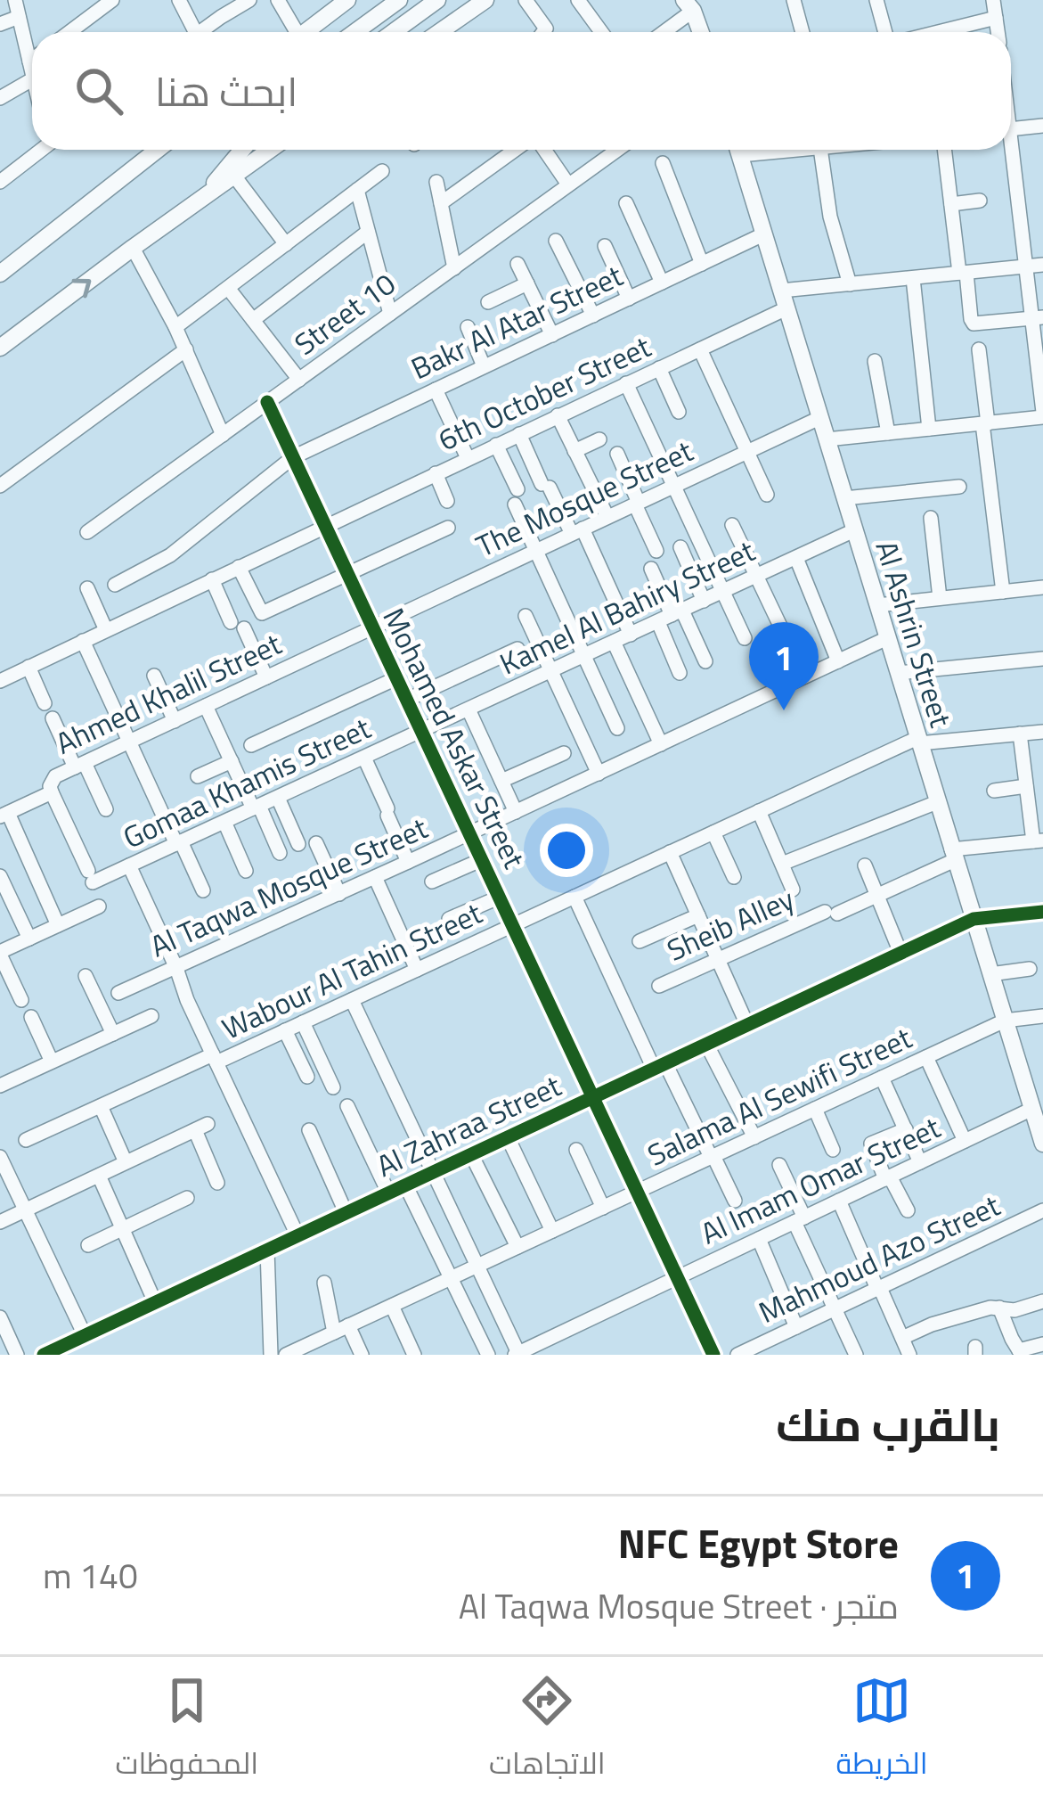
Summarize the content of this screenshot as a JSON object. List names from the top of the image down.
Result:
{
  "streets": {
    "main road": ["Al Ashrin Street"],
    "street": [
      "Street 10",
      "Bakr Al Atar Street",
      "6th October Street",
      "The Mosque Street",
      "Kamel Al Bahiry Street",
      "Ahmed Khalil Street",
      "Mohamed Askar Street",
      "Gomaa Khamis Street",
      "Al Taqwa Mosque Street",
      "Sheib Alley",
      "Wabour Al Tahin Street",
      "Salama Al Sewifi Street",
      "Al Zahraa Street",
      "Al Imam Omar Street",
      "Mahmoud Azo Street"
    ]
  },
  "crossings": [
    ["Street 10", "Mohamed Askar Street"],
    ["Bakr Al Atar Street", "Al Ashrin Street"],
    ["Bakr Al Atar Street", "Mohamed Askar Street"],
    ["6th October Street", "Al Ashrin Street"],
    ["6th October Street", "Mohamed Askar Street"],
    ["The Mosque Street", "Al Ashrin Street"],
    ["The Mosque Street", "Ahmed Khalil Street"],
    ["The Mosque Street", "Mohamed Askar Street"],
    ["Kamel Al Bahiry Street", "Al Ashrin Street"],
    ["Kamel Al Bahiry Street", "Mohamed Askar Street"],
    ["Kamel Al Bahiry Street", "Gomaa Khamis Street"],
    ["Al Ashrin Street", "Al Taqwa Mosque Street"],
    ["Al Ashrin Street", "Sheib Alley"],
    ["Al Ashrin Street", "Wabour Al Tahin Street"],
    ["Al Ashrin Street", "Salama Al Sewifi Street"],
    ["Al Ashrin Street", "Al Zahraa Street"],
    ["Al Ashrin Street", "Al Imam Omar Street"],
    ["Ahmed Khalil Street", "Mohamed Askar Street"],
    ["Ahmed Khalil Street", "Gomaa Khamis Street"],
    ["Mohamed Askar Street", "Gomaa Khamis Street"],
    ["Mohamed Askar Street", "Al Taqwa Mosque Street"],
    ["Mohamed Askar Street", "Wabour Al Tahin Street"],
    ["Mohamed Askar Street", "Salama Al Sewifi Street"],
    ["Mohamed Askar Street", "Al Zahraa Street"],
    ["Mohamed Askar Street", "Al Imam Omar Street"]
  ],
  "page": {
    "search": "ابحث هنا",
    "pins": "1",
    "heading": "بالقرب منك",
    "list": [
      {
        "mark": "1",
        "name": "NFC Egypt Store",
        "note": "متجر · Al Taqwa Mosque Street",
        "value": "140 m"
      }
    ],
    "nav": ["الخريطة", "الاتجاهات", "المحفوظات"]
  }
}
